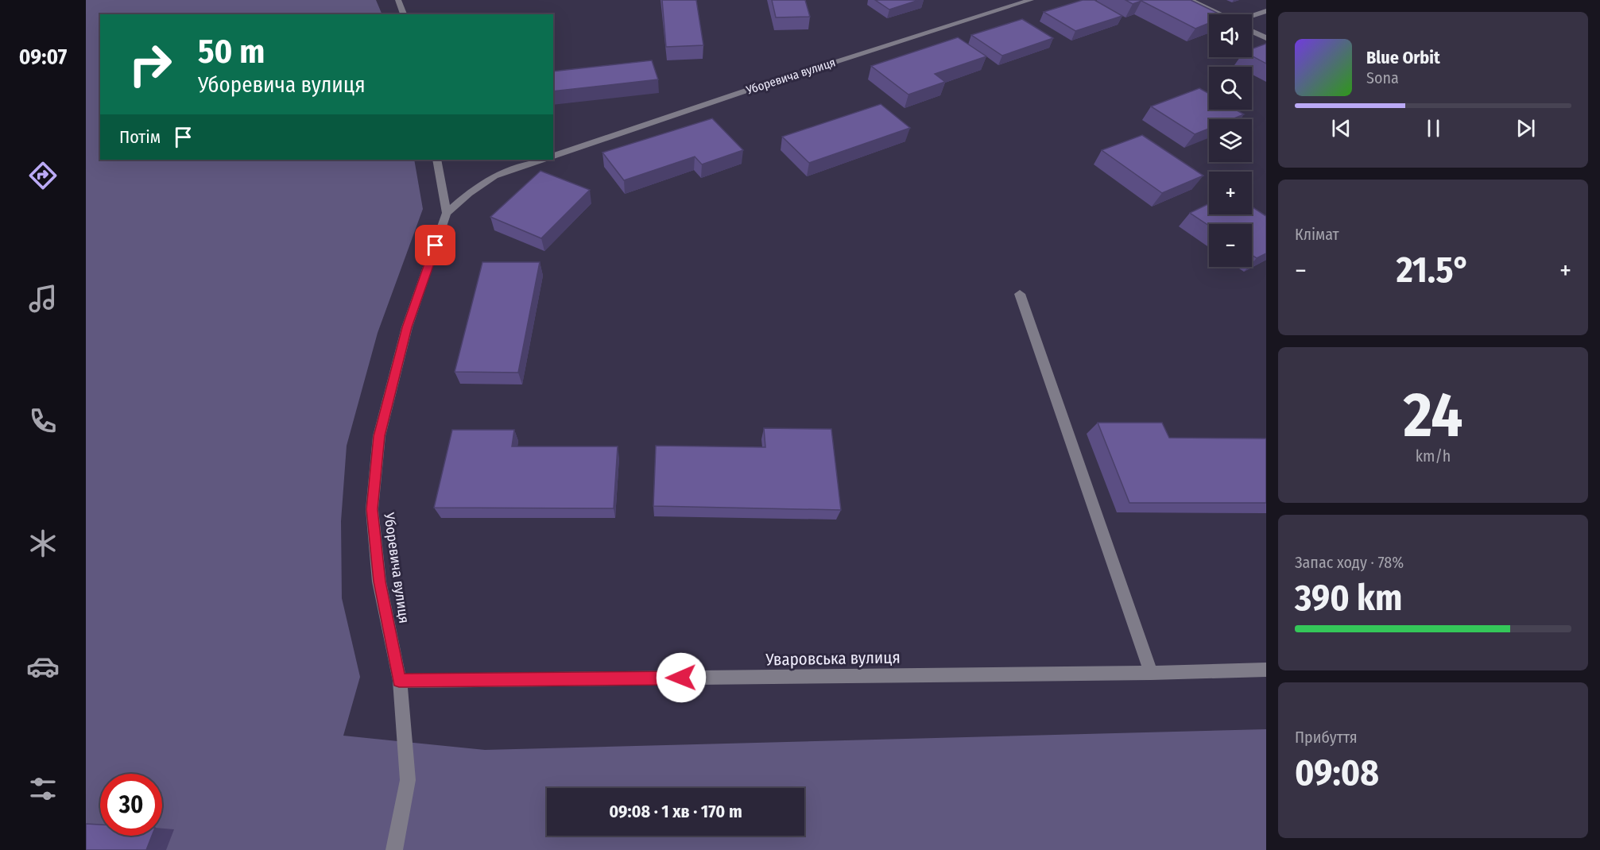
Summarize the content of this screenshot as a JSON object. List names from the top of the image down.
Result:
{
  "streets": {
    "street": ["Уборевича вулиця", "Уваровська вулиця"]
  },
  "crossings": [
    ["Уборевича вулиця", "Уваровська вулиця"]
  ],
  "page": {
    "tabs": "09:07",
    "map_buttons": ["+", "−"],
    "turn": ["50 m", "Уборевича вулиця"],
    "song": ["Blue Orbit", "Sona"],
    "then": "Потім",
    "tile": [
      "Клімат",
      ["24", "km/h"],
      ["Запас ходу · 78%", "390 km"],
      ["Прибуття", "09:08"]
    ],
    "heat": ["−", "21.5°", "+"],
    "limit": "30",
    "trip": "09:08 · 1 хв · 170 m"
  }
}
